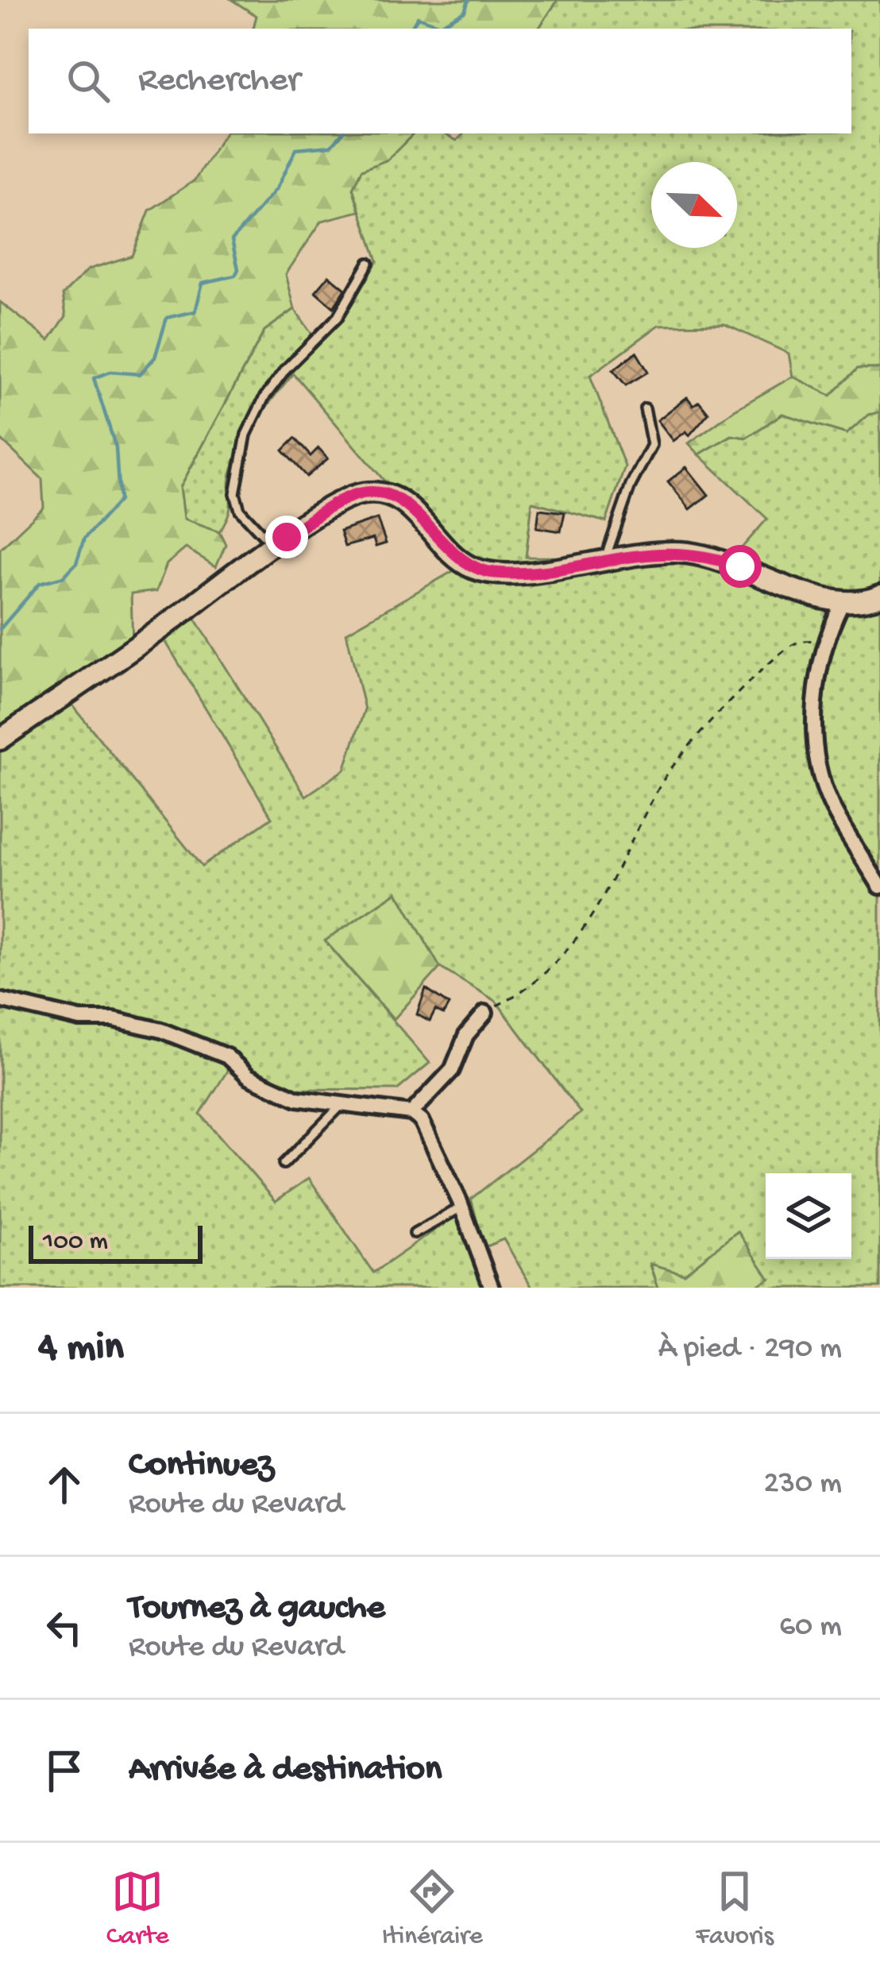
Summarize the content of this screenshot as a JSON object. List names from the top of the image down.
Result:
{
  "scale_bar": "100 m",
  "north": "bottom right",
  "page": {
    "search": "Rechercher",
    "scale": "100 m",
    "heading": ["4 min", "À pied · 290 m"],
    "list": [
      ["Continuez", "Route du Revard", "230 m"],
      ["Tournez à gauche", "Route du Revard", "60 m"],
      "Arrivée à destination"
    ],
    "nav": ["Carte", "Itinéraire", "Favoris"]
  }
}
